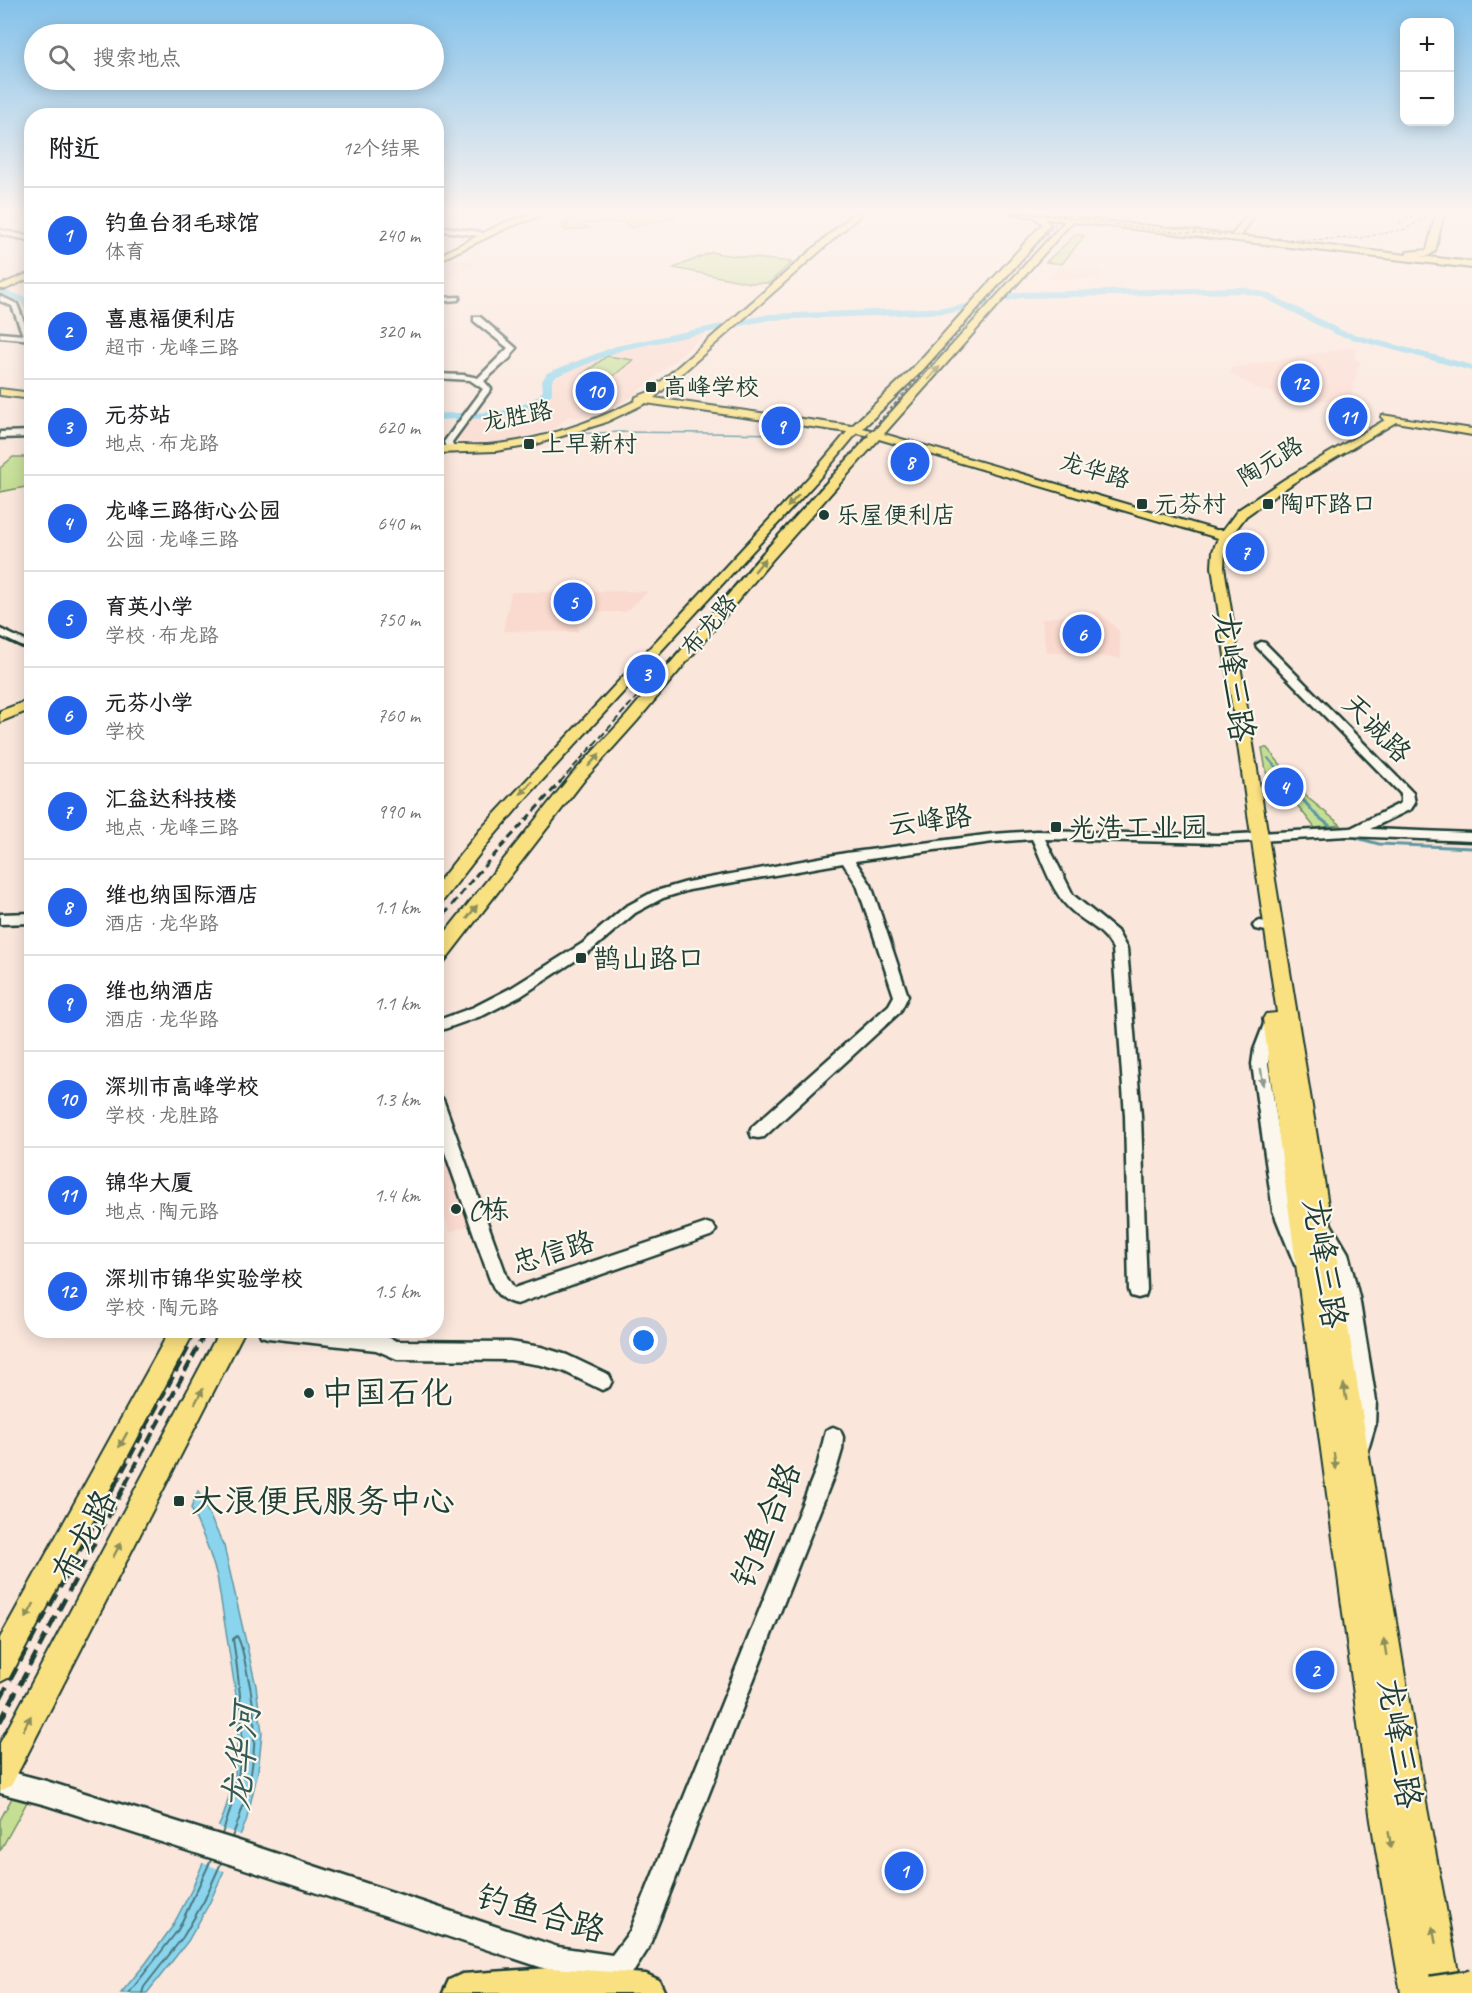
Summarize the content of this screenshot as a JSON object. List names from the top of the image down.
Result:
{
  "streets": {
    "main road": [
      "龙胜路",
      "陶元路",
      "龙华路",
      "布龙路",
      "龙峰三路"
    ],
    "street": [
      "天诚路",
      "云峰路",
      "忠信路",
      "钓鱼合路"
    ]
  },
  "crossings": [
    ["龙胜路", "龙华路"],
    ["陶元路", "龙峰三路"],
    ["龙华路", "布龙路"],
    ["龙峰三路", "云峰路"],
    ["天诚路", "云峰路"]
  ],
  "water": ["龙华河"],
  "places": {
    "transit": [
      "高峰学校",
      "上早新村",
      "元芬村",
      "陶吓路口",
      "光浩工业园",
      "鹊山路口",
      "大浪便民服务中心"
    ],
    "other": ["乐屋便利店", "C栋", "中国石化"]
  },
  "page": {
    "map_buttons": ["+", "−"],
    "search": "搜索地点",
    "heading": ["附近", "12个结果"],
    "list": [
      {
        "mark": "1",
        "name": "钓鱼台羽毛球馆",
        "note": "体育",
        "value": "240 m"
      },
      {
        "mark": "2",
        "name": "喜惠褔便利店",
        "note": "超市 · 龙峰三路",
        "value": "320 m"
      },
      {
        "mark": "3",
        "name": "元芬站",
        "note": "地点 · 布龙路",
        "value": "620 m"
      },
      {
        "mark": "4",
        "name": "龙峰三路街心公园",
        "note": "公园 · 龙峰三路",
        "value": "640 m"
      },
      {
        "mark": "5",
        "name": "育英小学",
        "note": "学校 · 布龙路",
        "value": "750 m"
      },
      {
        "mark": "6",
        "name": "元芬小学",
        "note": "学校",
        "value": "760 m"
      },
      {
        "mark": "7",
        "name": "汇益达科技楼",
        "note": "地点 · 龙峰三路",
        "value": "990 m"
      },
      {
        "mark": "8",
        "name": "维也纳国际酒店",
        "note": "酒店 · 龙华路",
        "value": "1.1 km"
      },
      {
        "mark": "9",
        "name": "维也纳酒店",
        "note": "酒店 · 龙华路",
        "value": "1.1 km"
      },
      {
        "mark": "10",
        "name": "深圳市高峰学校",
        "note": "学校 · 龙胜路",
        "value": "1.3 km"
      },
      {
        "mark": "11",
        "name": "锦华大厦",
        "note": "地点 · 陶元路",
        "value": "1.4 km"
      },
      {
        "mark": "12",
        "name": "深圳市锦华实验学校",
        "note": "学校 · 陶元路",
        "value": "1.5 km"
      }
    ],
    "pins": [
      "12",
      "10",
      "11",
      "9",
      "8",
      "7",
      "5",
      "6",
      "3",
      "4",
      "2",
      "1"
    ]
  }
}
